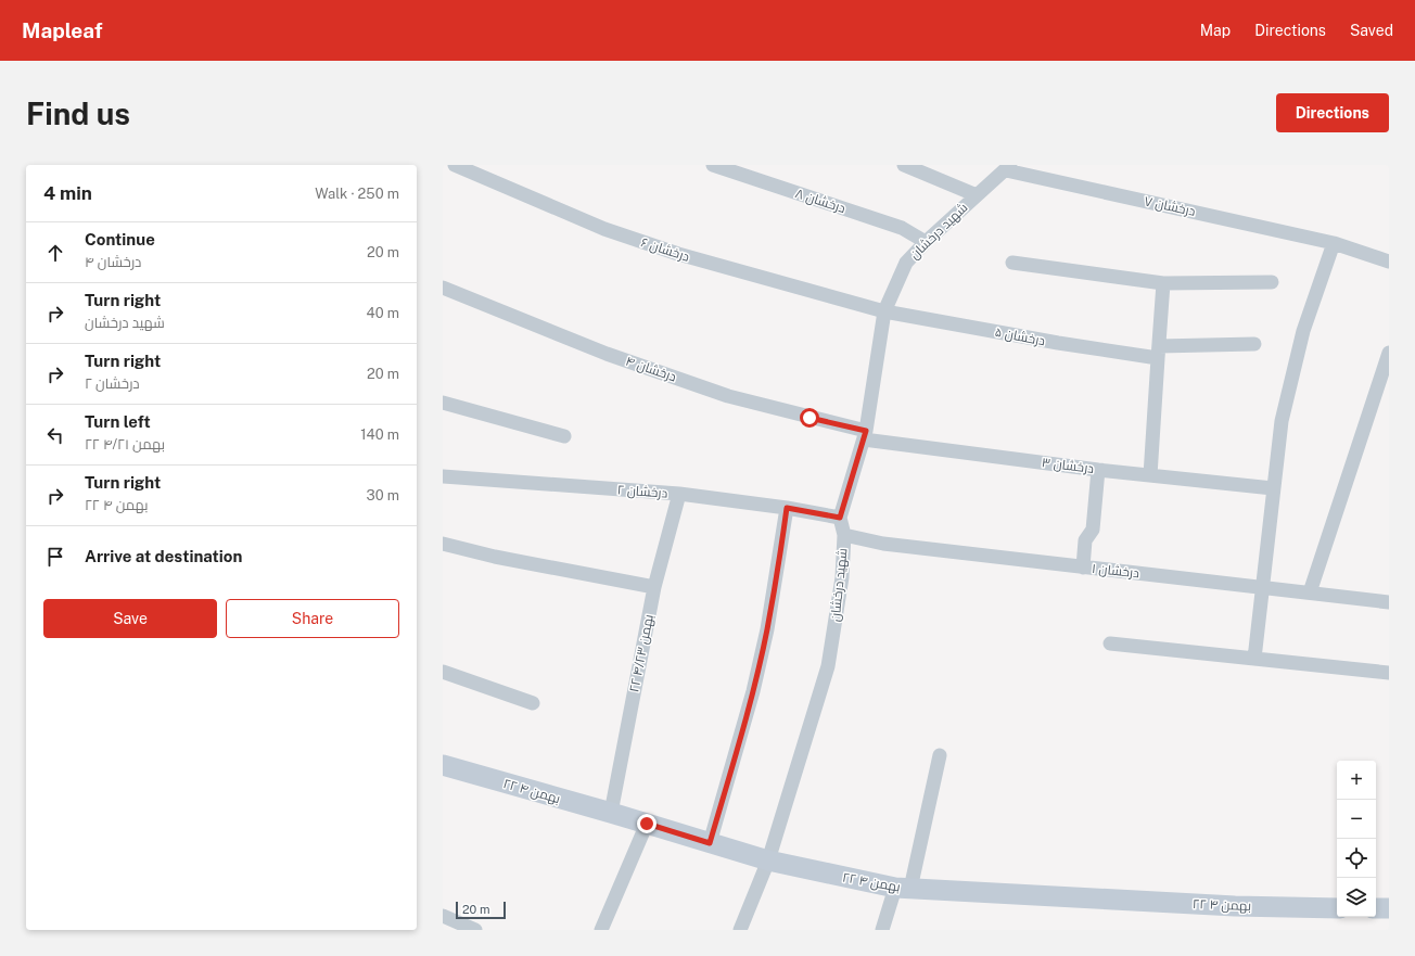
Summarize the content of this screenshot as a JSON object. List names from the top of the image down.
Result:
{
  "streets": {
    "street": [
      "درخشان ۸",
      "درخشان ۷",
      "شهید درخشان",
      "درخشان ۶",
      "درخشان ۵",
      "درخشان ۴",
      "درخشان ۳",
      "درخشان ۲",
      "درخشان ۱",
      "۲۲ بهمن ۴/۲۳",
      "۲۲ بهمن ۴"
    ]
  },
  "crossings": [
    ["درخشان ۸", "شهید درخشان"],
    ["درخشان ۷", "شهید درخشان"],
    ["شهید درخشان", "درخشان ۶"],
    ["شهید درخشان", "درخشان ۵"],
    ["شهید درخشان", "درخشان ۴"],
    ["شهید درخشان", "درخشان ۳"],
    ["شهید درخشان", "درخشان ۲"],
    ["شهید درخشان", "درخشان ۱"],
    ["شهید درخشان", "۲۲ بهمن ۴"],
    ["درخشان ۶", "درخشان ۵"],
    ["درخشان ۴", "درخشان ۳"],
    ["درخشان ۲", "۲۲ بهمن ۴/۲۳"],
    ["۲۲ بهمن ۴/۲۳", "۲۲ بهمن ۴"]
  ],
  "scale_bar": "20 m",
  "page": {
    "header": "Mapleaf",
    "nav": ["Map", "Directions", "Saved"],
    "buttons": [
      "Directions",
      ["Save", "Share"]
    ],
    "title": "Find us",
    "heading": ["4 min", "Walk · 250 m"],
    "list": [
      ["Continue", "درخشان ۴", "20 m"],
      ["Turn right", "شهید درخشان", "40 m"],
      ["Turn right", "درخشان ۲", "20 m"],
      ["Turn left", "۲۲ بهمن ۴/۲۱", "140 m"],
      ["Turn right", "۲۲ بهمن ۴", "30 m"],
      "Arrive at destination"
    ],
    "map_buttons": ["+", "−"],
    "scale": "20 m"
  }
}
